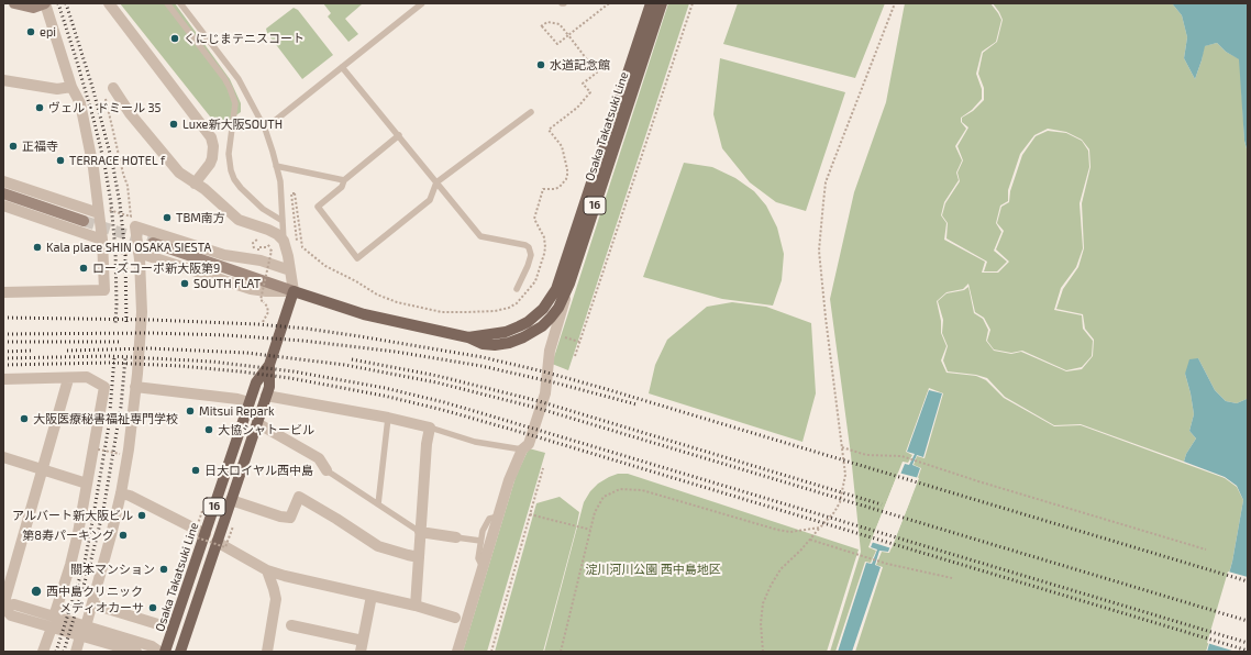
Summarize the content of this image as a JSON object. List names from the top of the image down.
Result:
{
  "streets": {
    "main road": ["Osaka Takatsuki Line", "16"]
  },
  "parks": ["淀川河川公園 西中島地区"],
  "places": [
    "epi",
    "くにじまテニスコート",
    "水道記念館",
    "ヴェル・ドミール 35",
    "Luxe新大阪SOUTH",
    "正福寺",
    "TERRACE HOTEL f",
    "TBM南方",
    "Kala place SHIN OSAKA SIESTA",
    "ローズコーポ新大阪第9",
    "SOUTH FLAT",
    "Mitsui Repark",
    "大阪医療秘書福祉専門学校",
    "大協シャトービル",
    "日大ロイヤル西中島",
    "アルバート新大阪ビル",
    "第8寿パーキング",
    "關本マンション",
    "西中島クリニック",
    "メディオカーサ"
  ]
}
